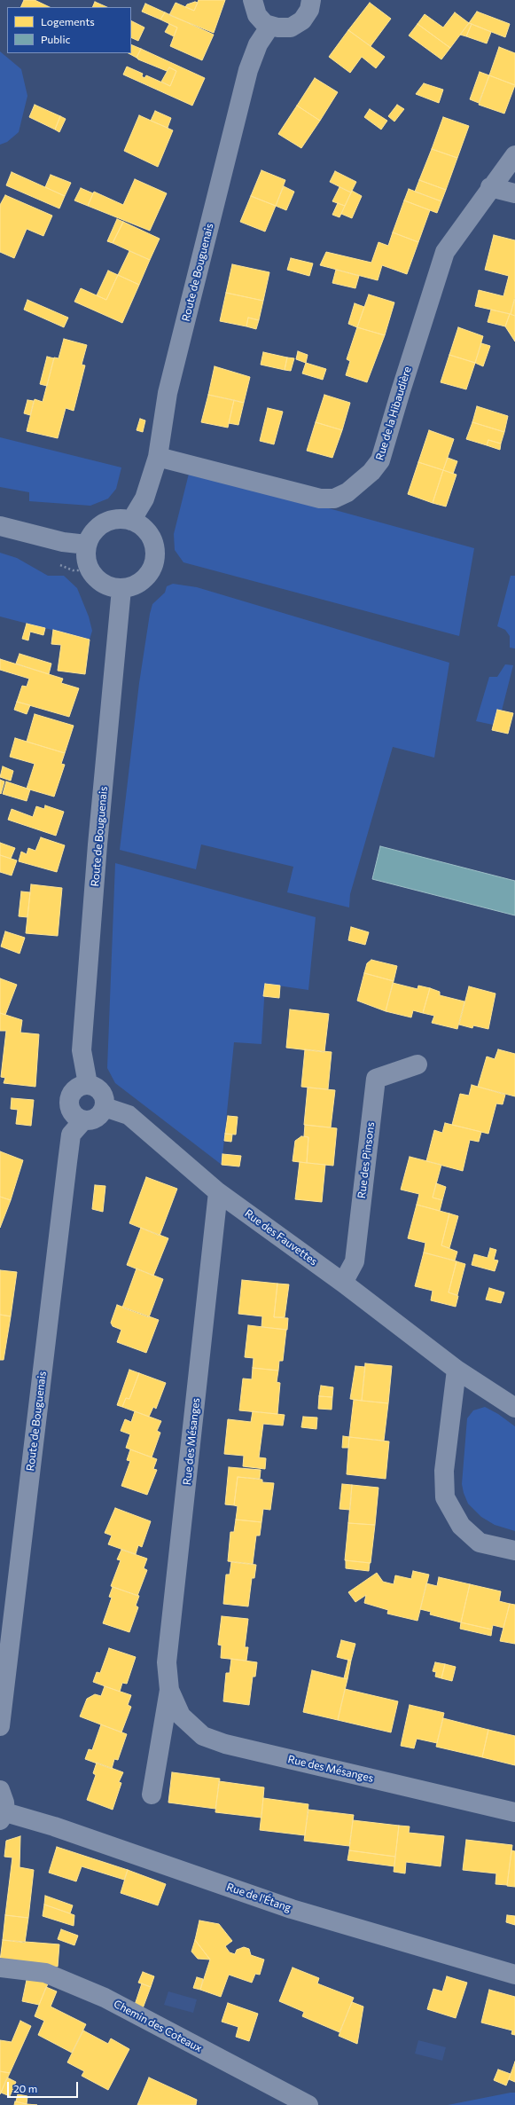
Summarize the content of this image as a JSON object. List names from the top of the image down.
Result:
{
  "streets": {
    "street": [
      "Route de Bouguenais",
      "Rue de la Hibaudière",
      "Rue des Pinsons",
      "Rue des Fauvettes",
      "Rue des Mésanges",
      "Rue de l'Étang",
      "Chemin des Coteaux"
    ]
  },
  "crossings": [
    ["Route de Bouguenais", "Rue de la Hibaudière"],
    ["Route de Bouguenais", "Rue des Fauvettes"],
    ["Rue des Pinsons", "Rue des Fauvettes"],
    ["Rue des Fauvettes", "Rue des Mésanges"]
  ],
  "legend": ["Logements", "Public"],
  "scale_bar": "20 m"
}
